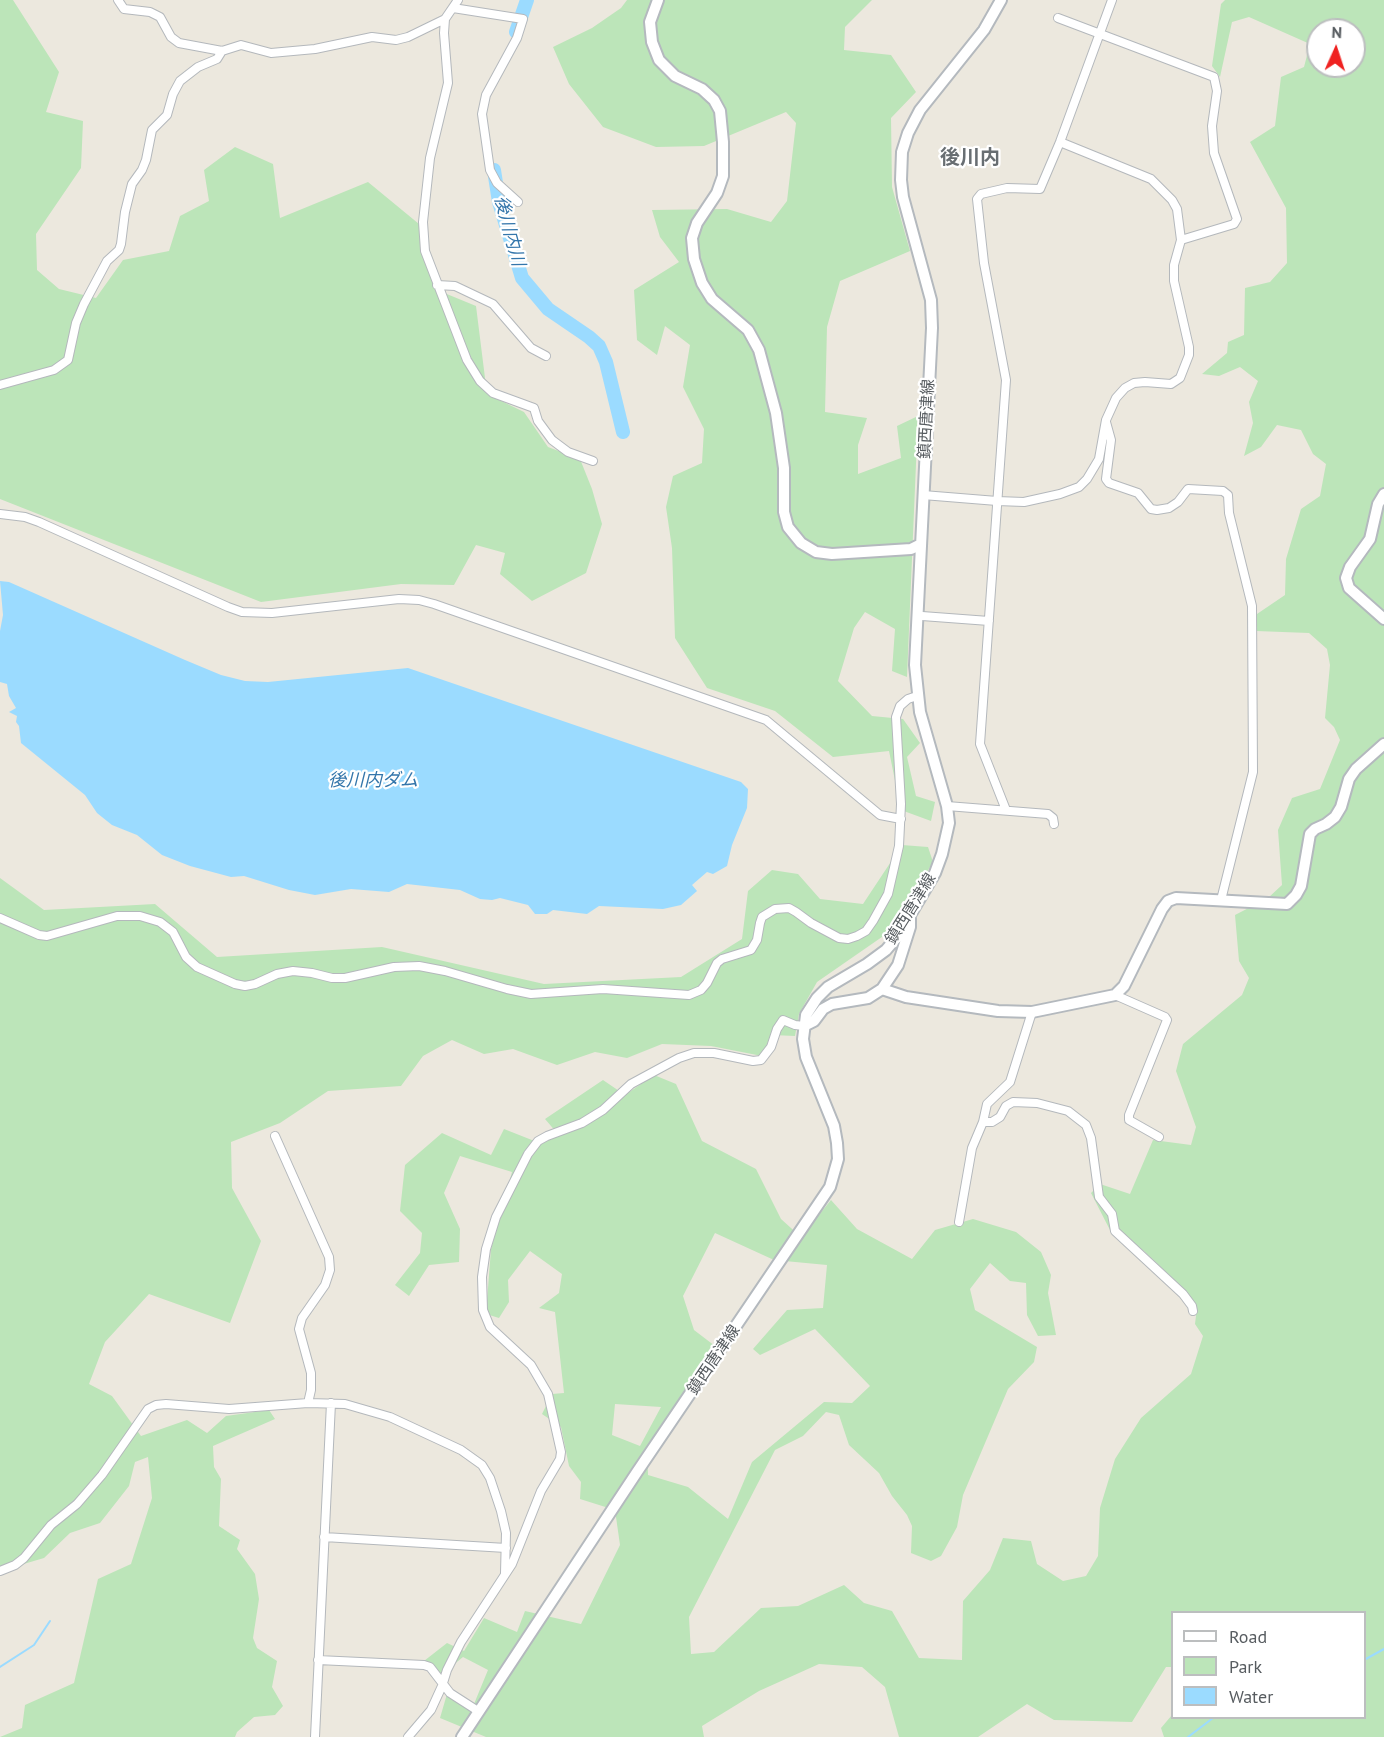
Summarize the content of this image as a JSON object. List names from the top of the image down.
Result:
{
  "streets": {
    "main road": ["鎮西唐津線"]
  },
  "districts": ["後川内"],
  "water": ["後川内川", "後川内ダム"],
  "legend": ["Road", "Park", "Water"],
  "north": "top"
}
